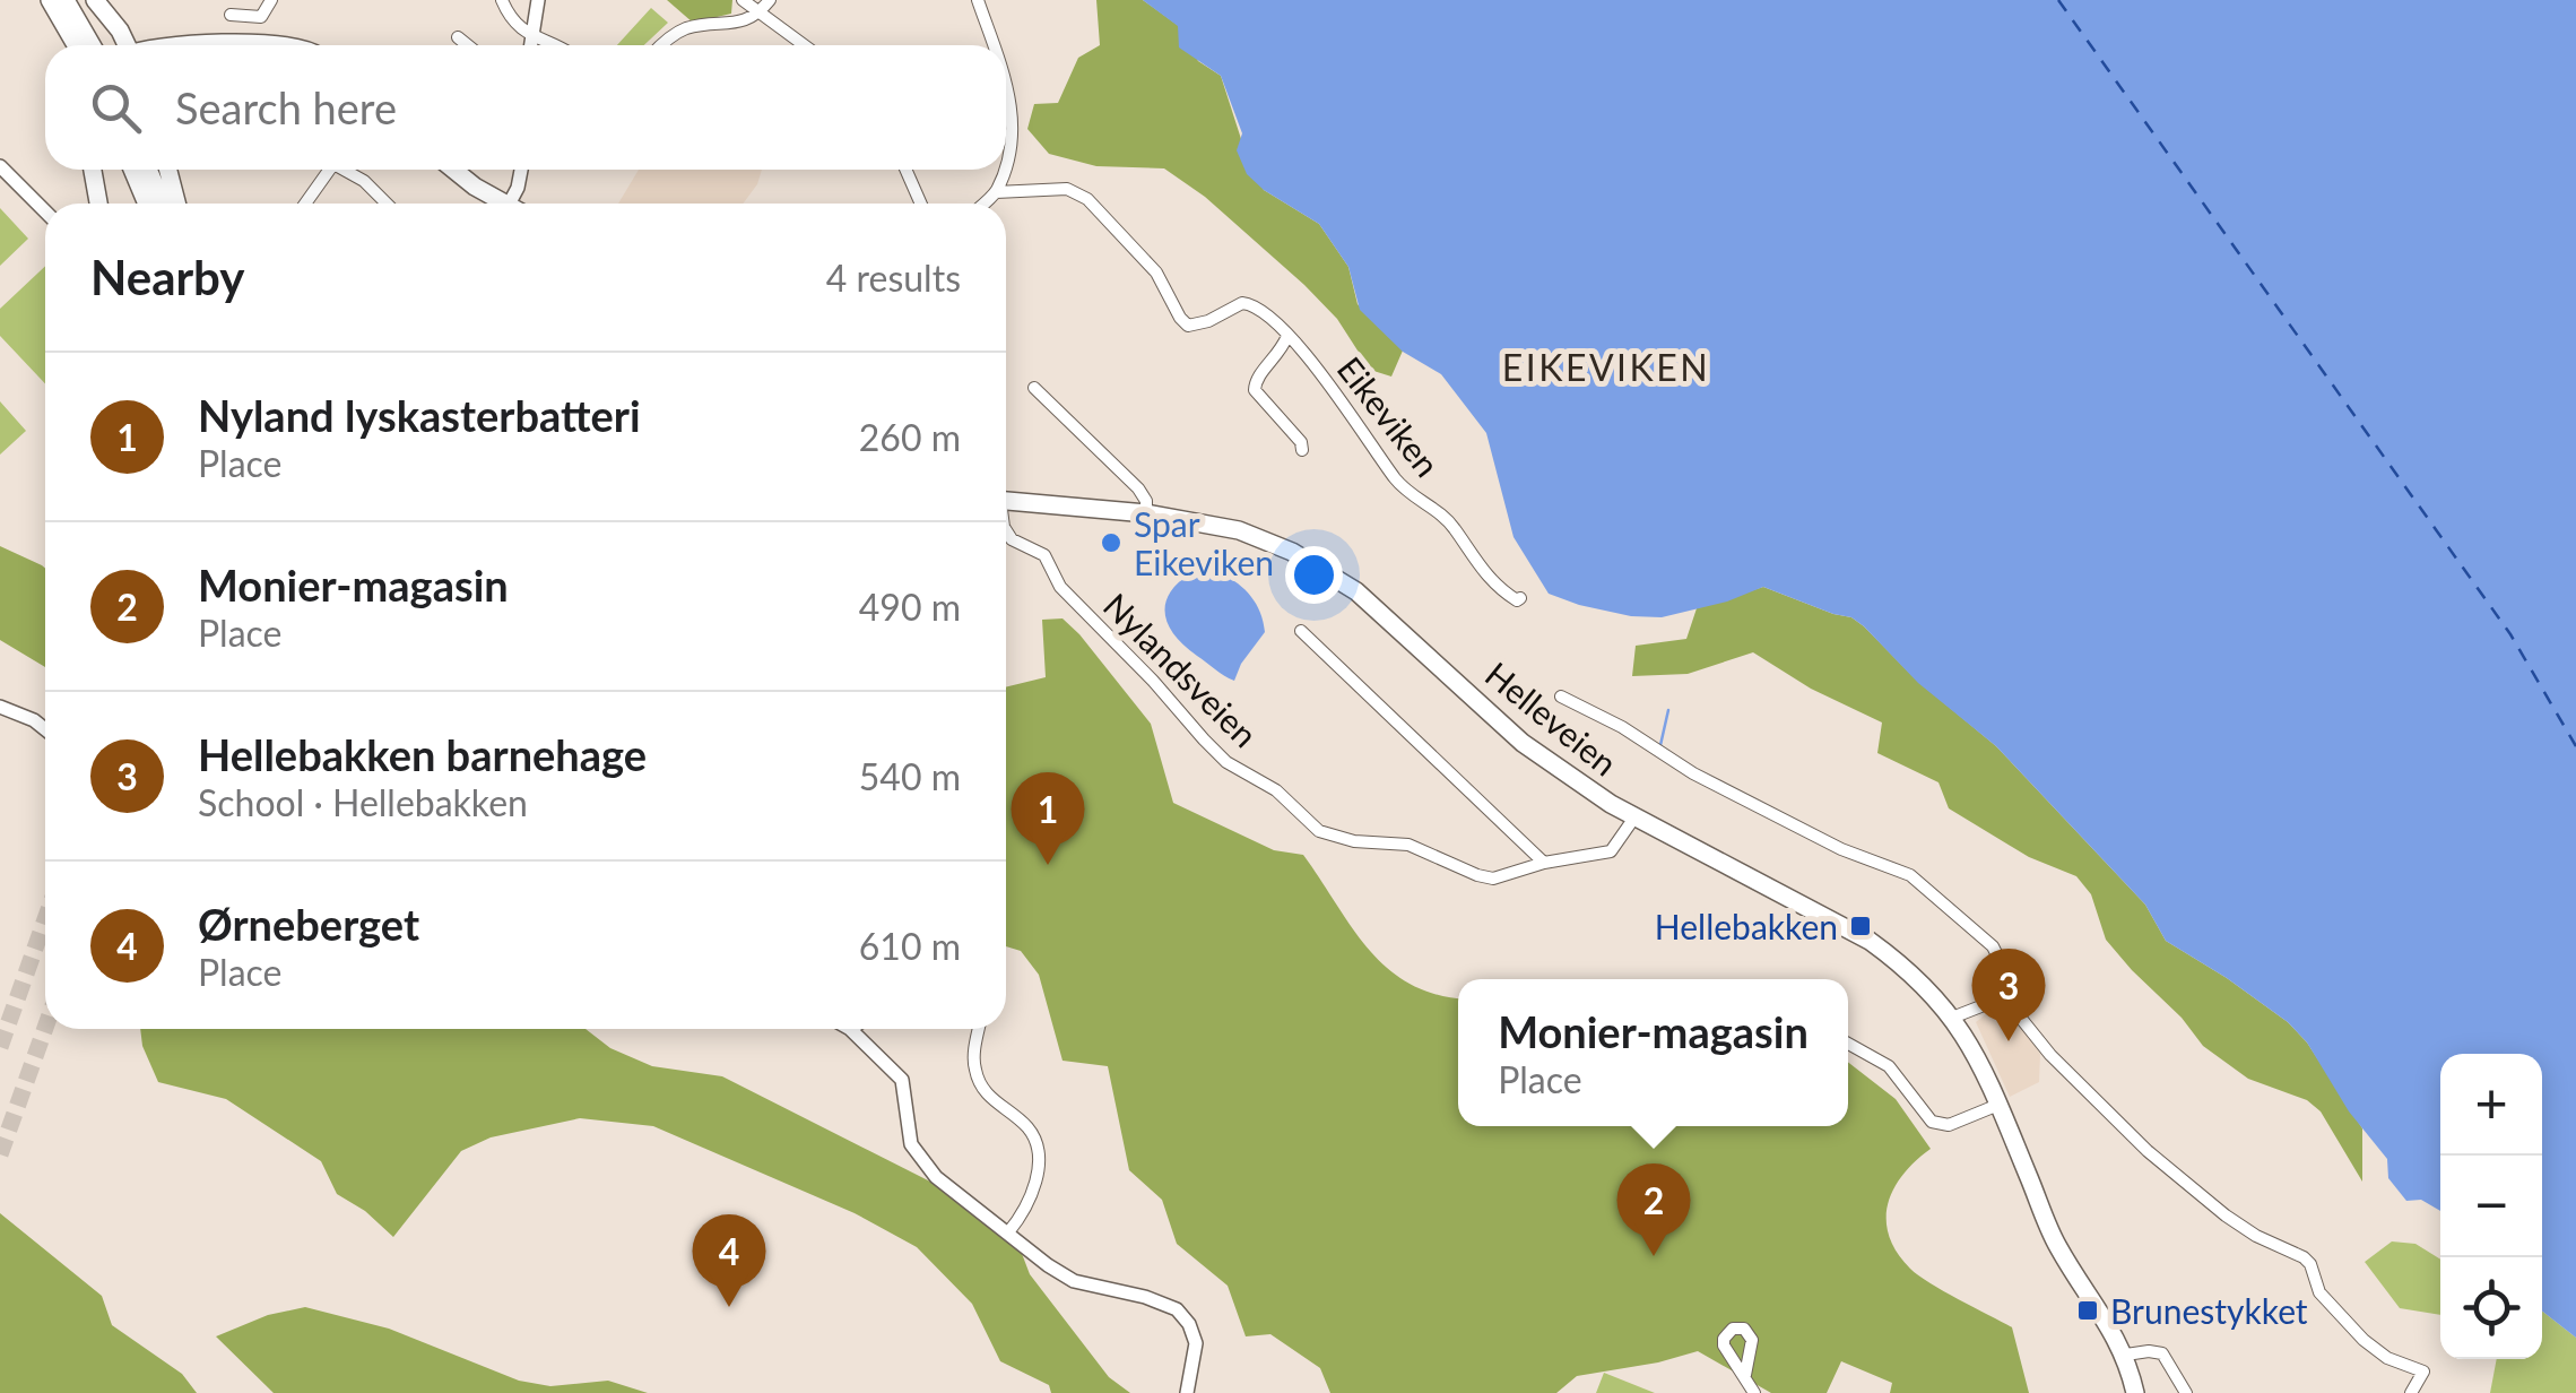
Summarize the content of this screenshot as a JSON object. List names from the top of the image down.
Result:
{
  "streets": {
    "main road": ["Helleveien"],
    "street": ["Eikeviken", "Nylandsveien"]
  },
  "crossings": [
    ["Nylandsveien", "Helleveien"]
  ],
  "districts": ["EIKEVIKEN"],
  "places": {
    "other": ["Spar Eikeviken"],
    "transit": ["Hellebakken", "Brunestykket"]
  },
  "page": {
    "search": "Search here",
    "heading": ["Nearby", "4 results"],
    "list": [
      {
        "mark": "1",
        "name": "Nyland lyskasterbatteri",
        "note": "Place",
        "value": "260 m"
      },
      {
        "mark": "2",
        "name": "Monier-magasin",
        "note": "Place",
        "value": "490 m"
      },
      {
        "mark": "3",
        "name": "Hellebakken barnehage",
        "note": "School · Hellebakken",
        "value": "540 m"
      },
      {
        "mark": "4",
        "name": "Ørneberget",
        "note": "Place",
        "value": "610 m"
      }
    ],
    "pins": [
      "1",
      "3",
      "2",
      "4"
    ],
    "popup": ["Monier-magasin", "Place"],
    "map_buttons": ["+", "−"]
  }
}
